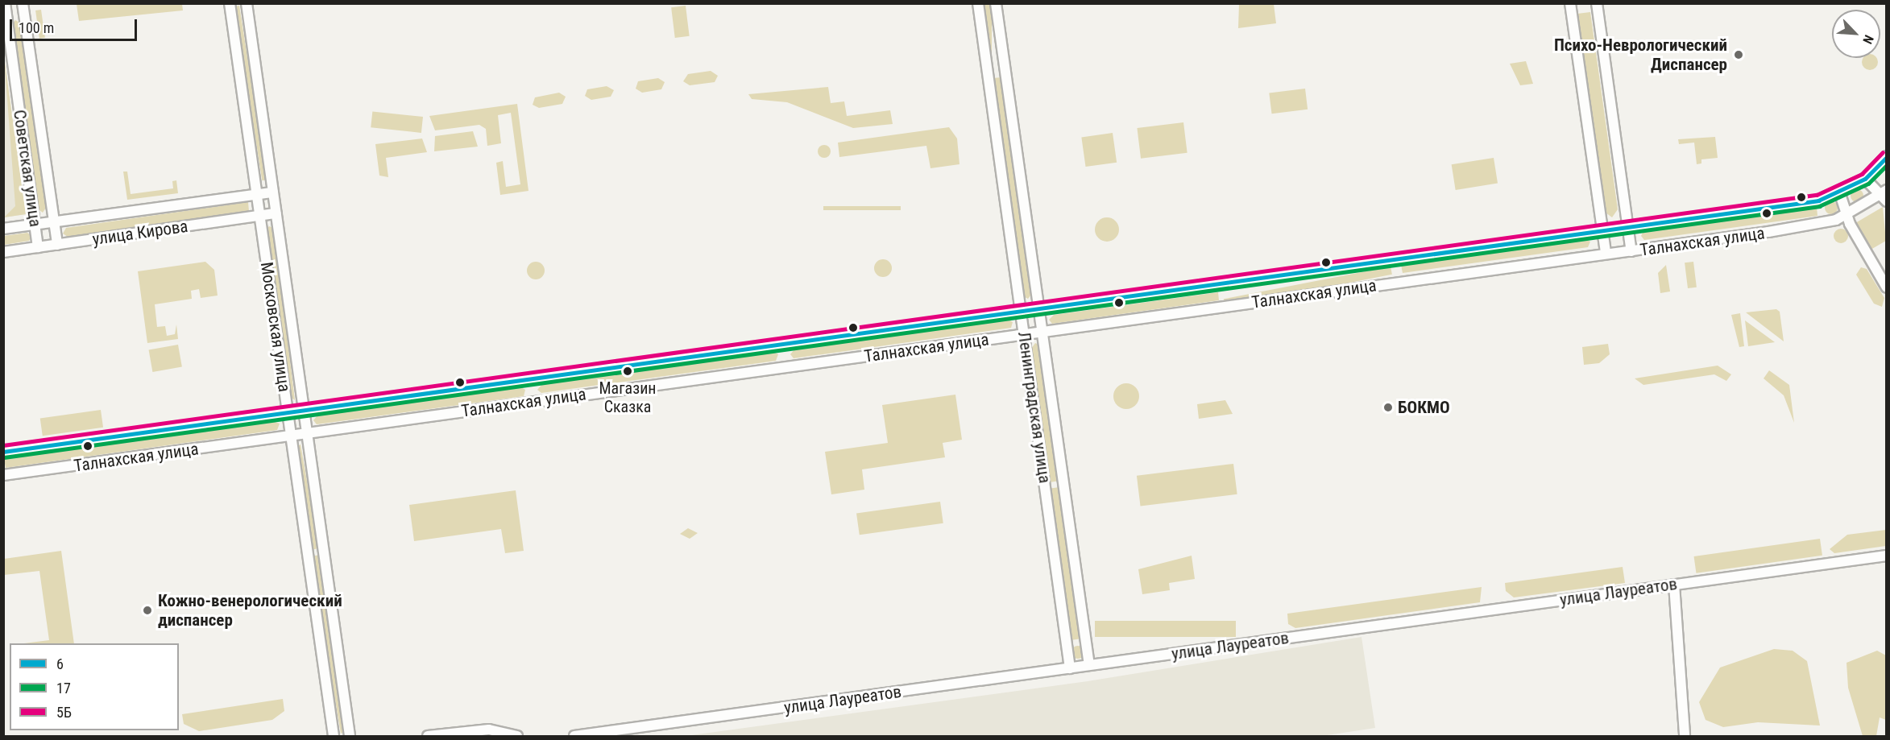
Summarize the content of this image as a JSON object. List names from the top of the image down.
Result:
{
  "streets": {
    "street": [
      "Советская улица",
      "улица Кирова",
      "Талнахская улица",
      "Московская улица",
      "Ленинградская улица",
      "улица Лауреатов"
    ]
  },
  "crossings": [
    ["Советская улица", "улица Кирова"],
    ["улица Кирова", "Московская улица"],
    ["Талнахская улица", "Московская улица"],
    ["Талнахская улица", "Ленинградская улица"],
    ["Ленинградская улица", "улица Лауреатов"]
  ],
  "places": [
    "Психо-Неврологический Диспансер",
    "Магазин Сказка",
    "БОКМО",
    "Кожно-венерологический диспансер"
  ],
  "lines": ["transit line 5Б", "transit line 6", "transit line 17"],
  "legend": ["6", "17", "5Б"],
  "scale_bar": "100 m",
  "north": "bottom right"
}
